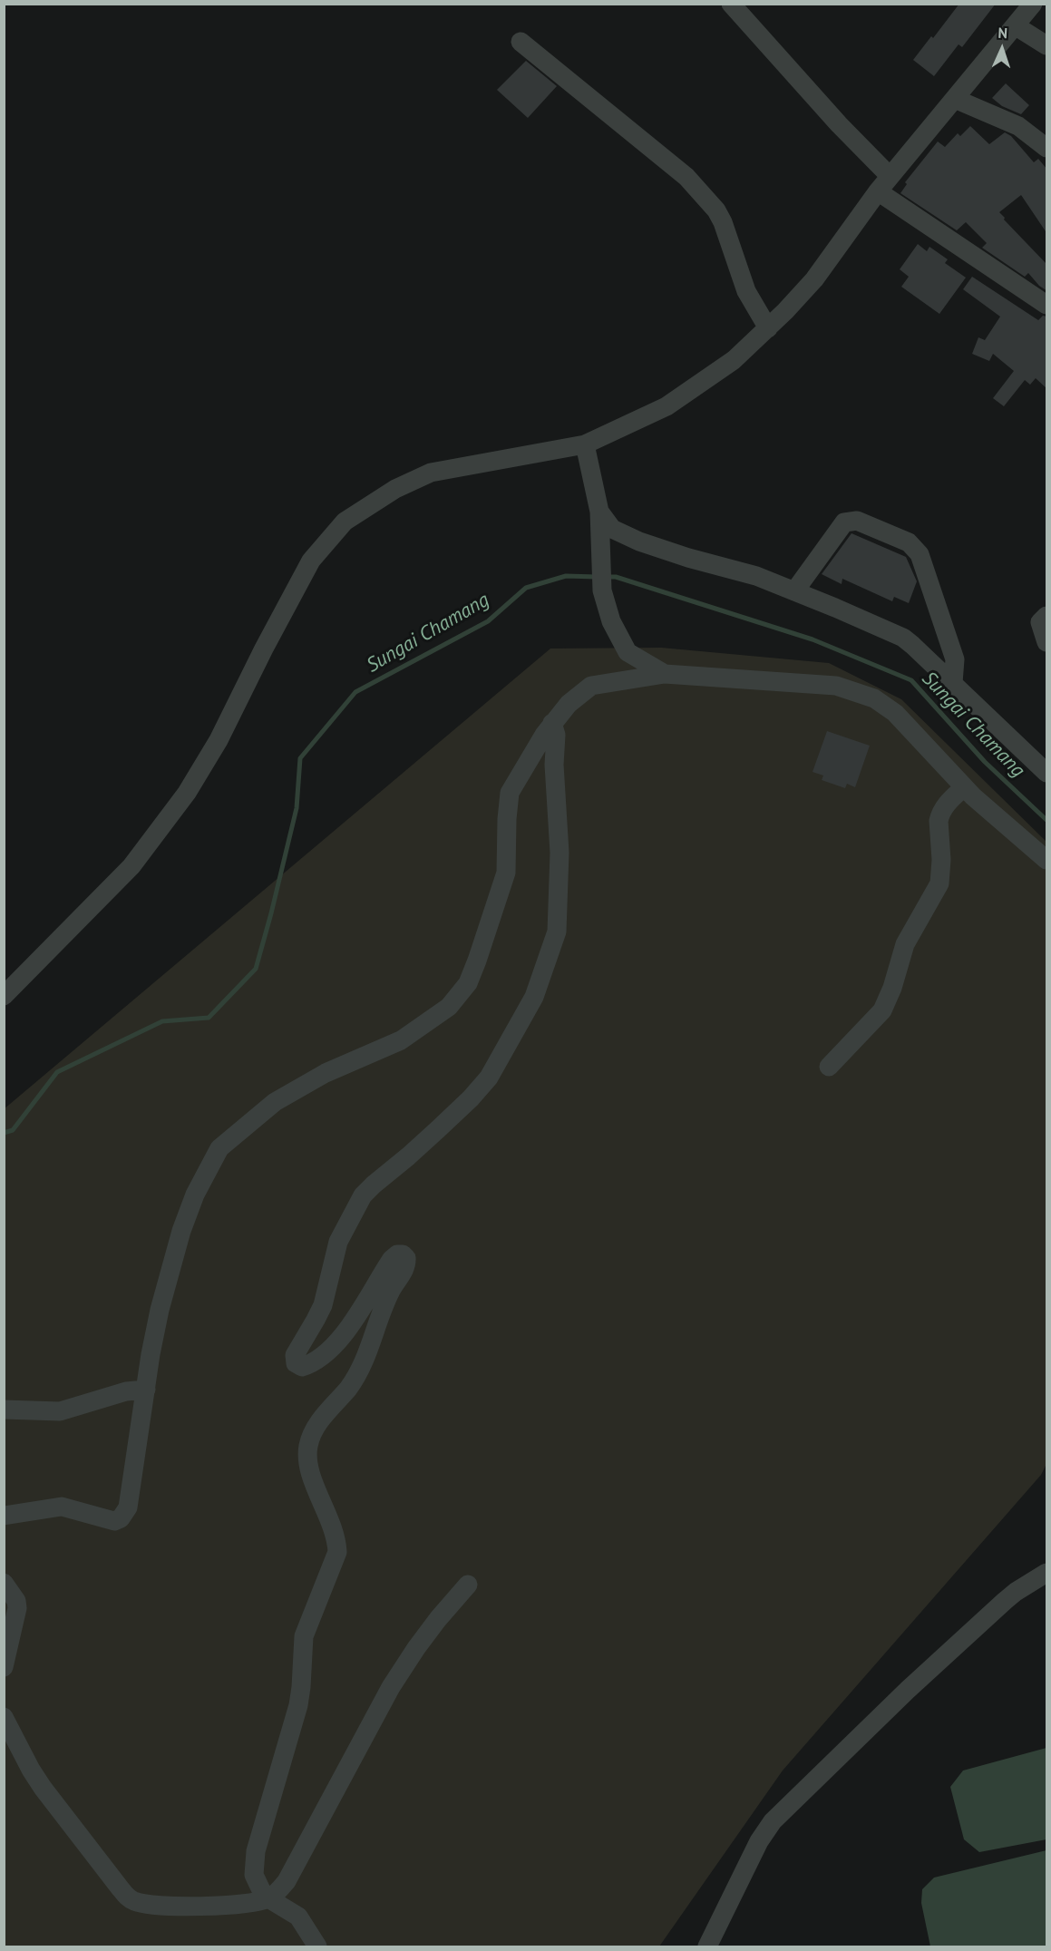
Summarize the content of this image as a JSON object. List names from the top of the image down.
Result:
{
  "water": ["Sungai Chamang"],
  "north": "top"
}
